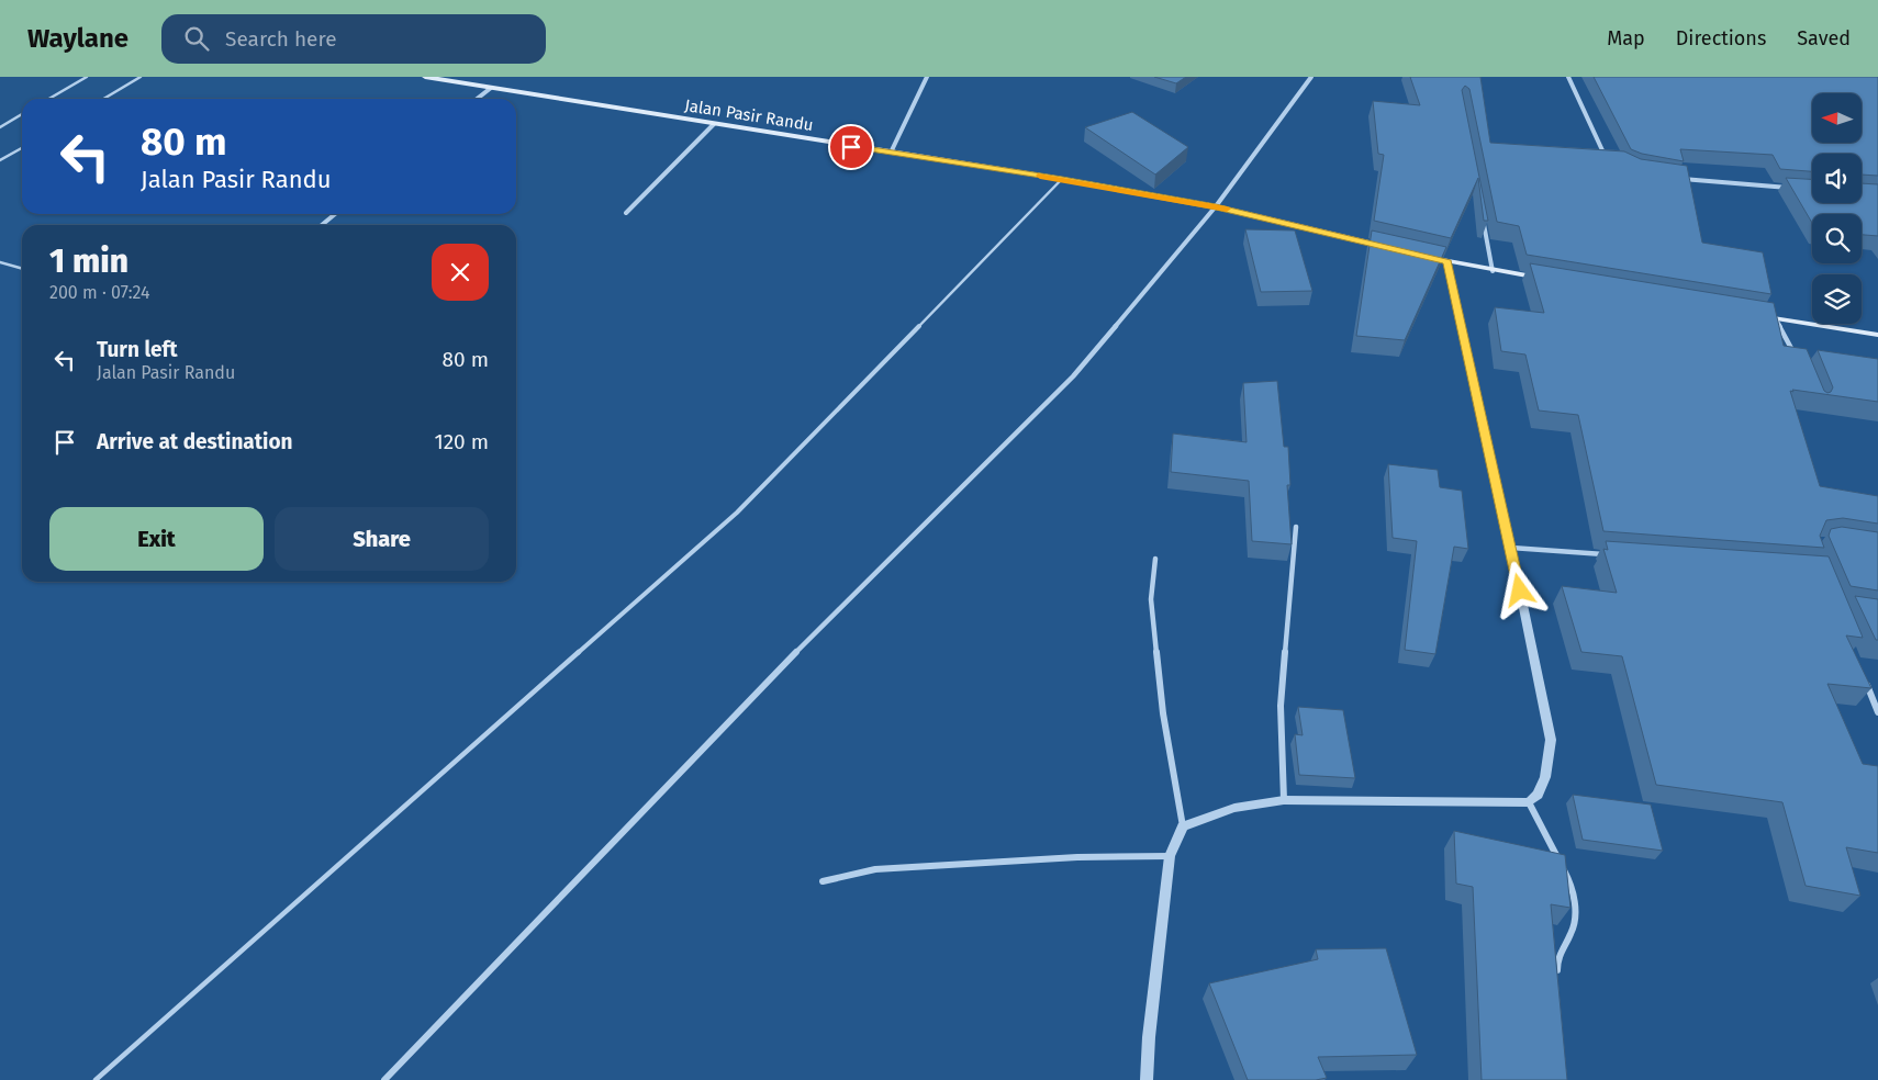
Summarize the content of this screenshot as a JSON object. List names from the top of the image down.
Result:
{
  "streets": {
    "main road": ["Jalan Pasir Randu"]
  },
  "north": "left",
  "page": {
    "header": "Waylane",
    "search": "Search here",
    "nav": ["Map", "Directions", "Saved"],
    "turn": ["80 m", "Jalan Pasir Randu"],
    "heading": ["1 min", "200 m · 07:24"],
    "list": [
      {
        "name": "Turn left",
        "note": "Jalan Pasir Randu",
        "value": "80 m"
      },
      {
        "name": "Arrive at destination",
        "value": "120 m"
      }
    ],
    "buttons": ["Exit", "Share"]
  }
}
